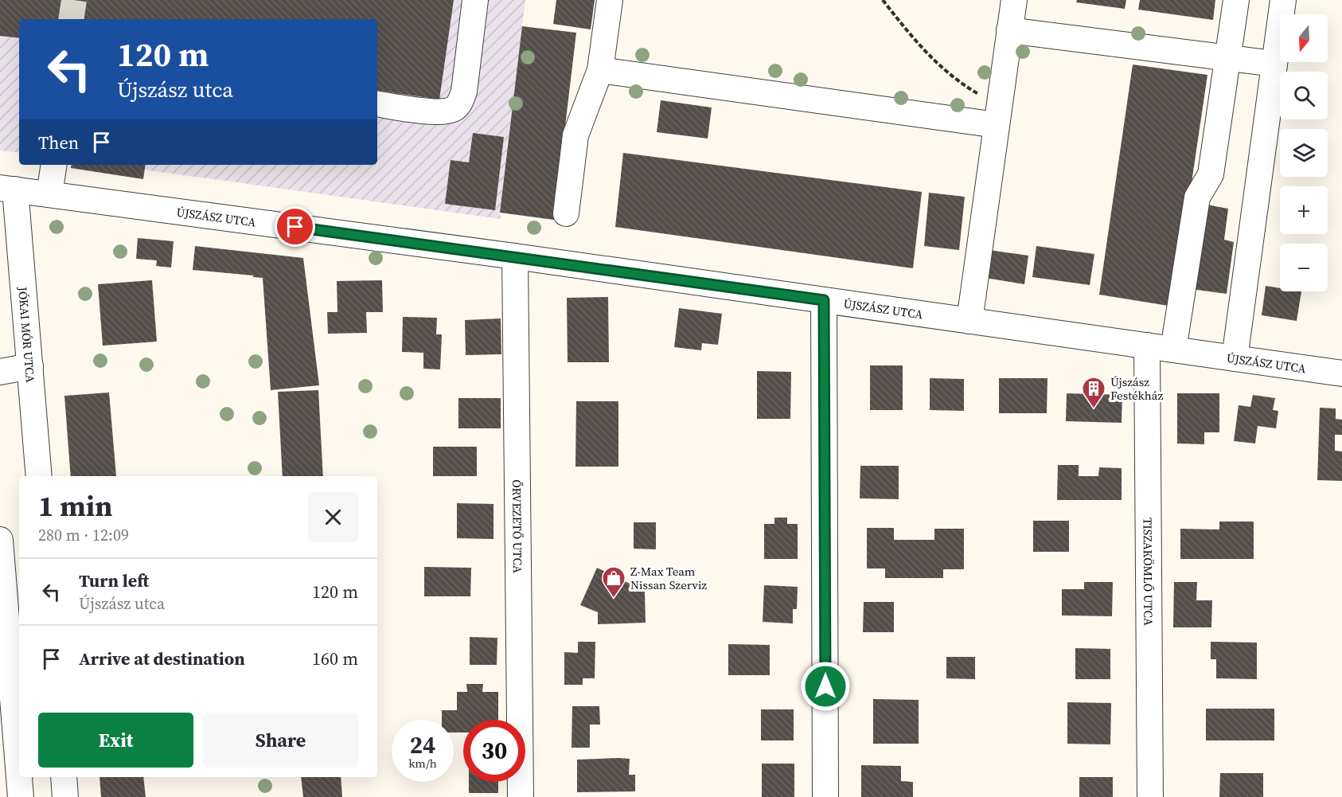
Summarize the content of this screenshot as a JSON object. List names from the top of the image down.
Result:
{
  "streets": {
    "street": [
      "ÚJSZÁSZ UTCA",
      "JÓKAI MÓR UTCA",
      "ŐRVEZETŐ UTCA",
      "TISZAKÖMLŐ UTCA"
    ]
  },
  "crossings": [
    ["ÚJSZÁSZ UTCA", "JÓKAI MÓR UTCA"],
    ["ÚJSZÁSZ UTCA", "ŐRVEZETŐ UTCA"],
    ["ÚJSZÁSZ UTCA", "TISZAKÖMLŐ UTCA"]
  ],
  "places": {
    "building": ["Újszász Festékház"],
    "shop": ["Z-Max Team Nissan Szerviz"]
  },
  "north": "bottom",
  "page": {
    "map_buttons": ["+", "−"],
    "turn": ["120 m", "Újszász utca"],
    "then": "Then",
    "heading": ["1 min", "280 m · 12:09"],
    "list": [
      {
        "name": "Turn left",
        "note": "Újszász utca",
        "value": "120 m"
      },
      {
        "name": "Arrive at destination",
        "value": "160 m"
      }
    ],
    "buttons": ["Exit", "Share"],
    "speed": "24 km/h",
    "limit": "30"
  }
}
